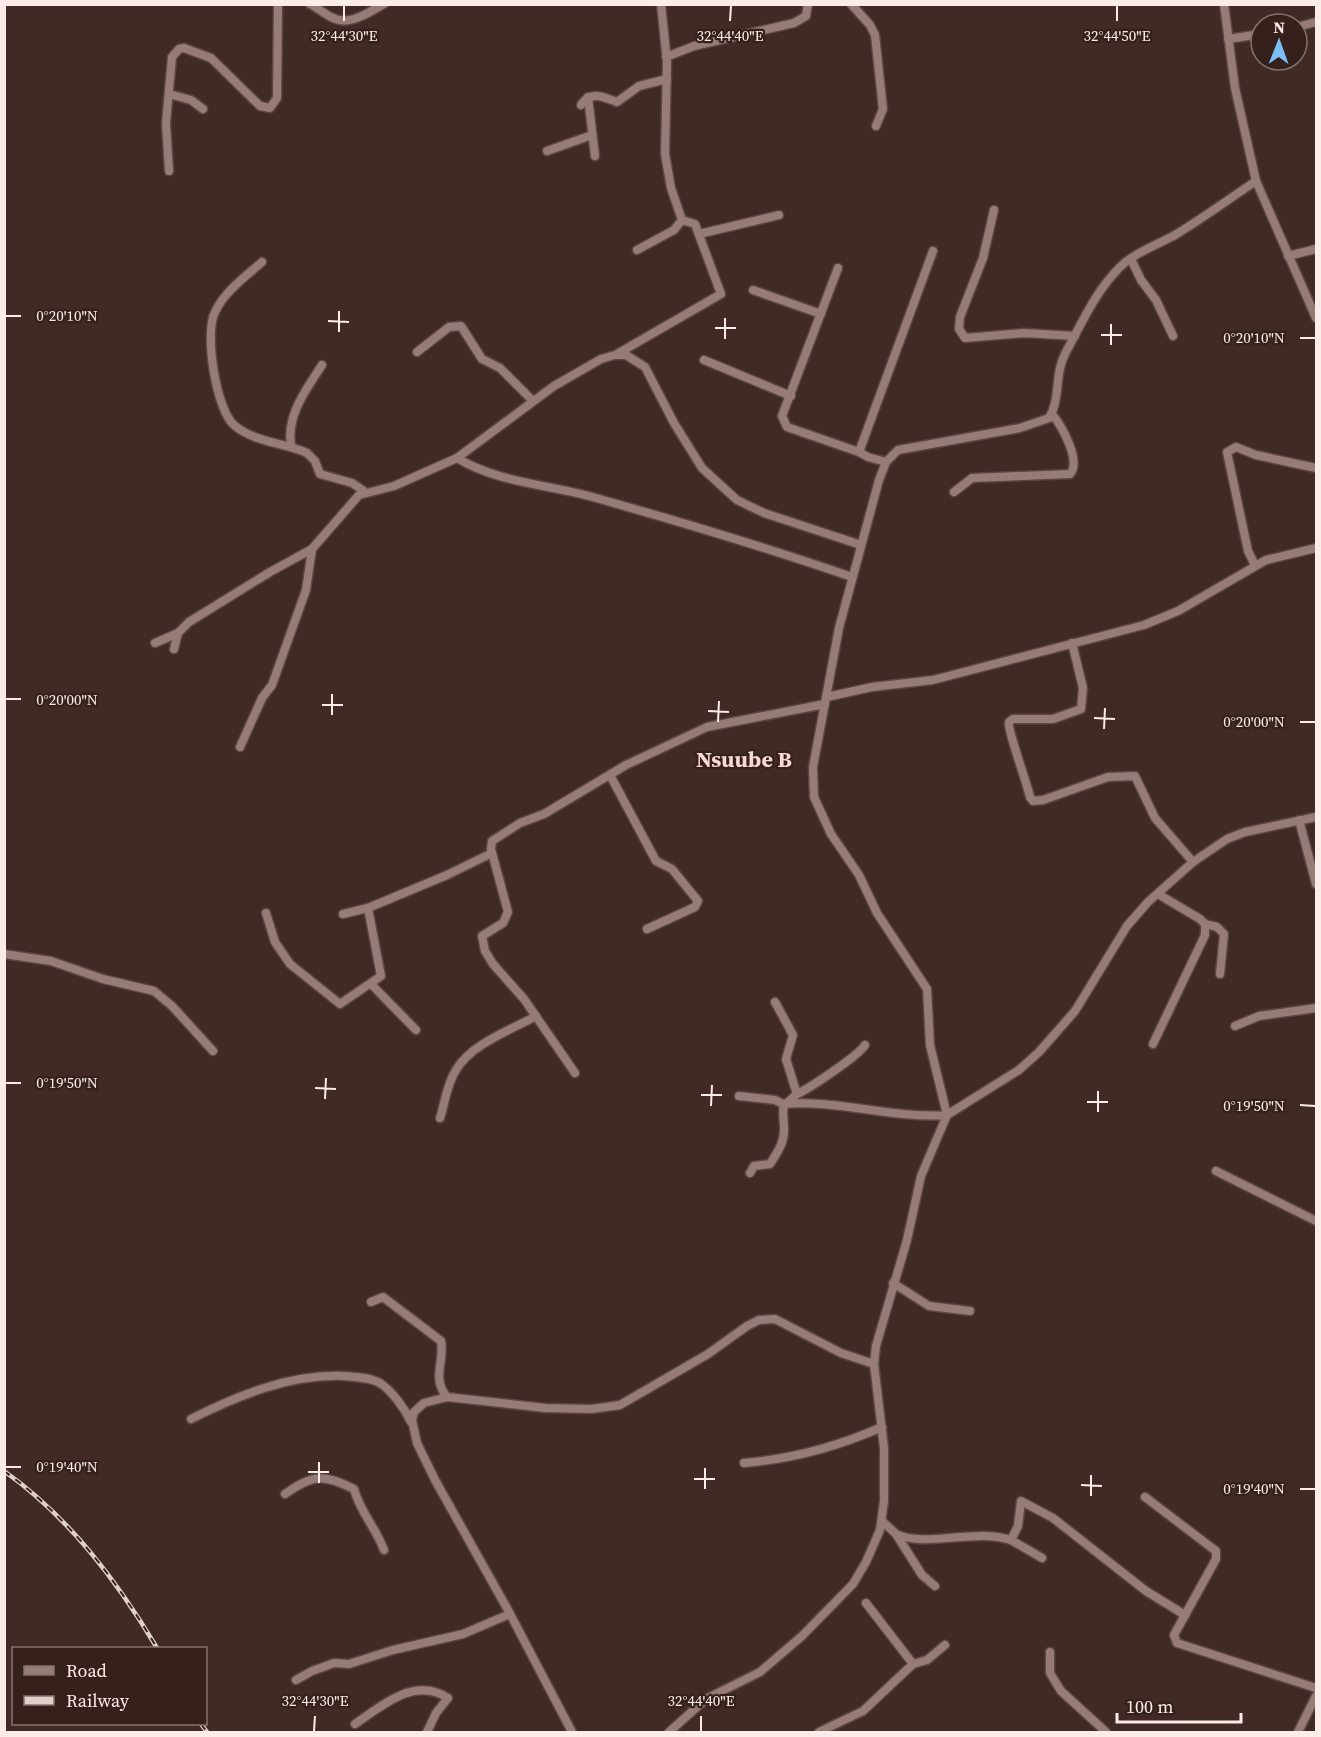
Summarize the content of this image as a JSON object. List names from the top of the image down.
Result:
{
  "districts": ["Nsuube B"],
  "legend": ["Road", "Railway"],
  "scale_bar": "100 m",
  "north": "top",
  "coordinates": [
    "32°44'30\"E",
    "32°44'40\"E",
    "32°44'50\"E",
    "0°20'10\"N",
    "0°20'00\"N",
    "0°19'50\"N",
    "0°19'40\"N"
  ]
}
